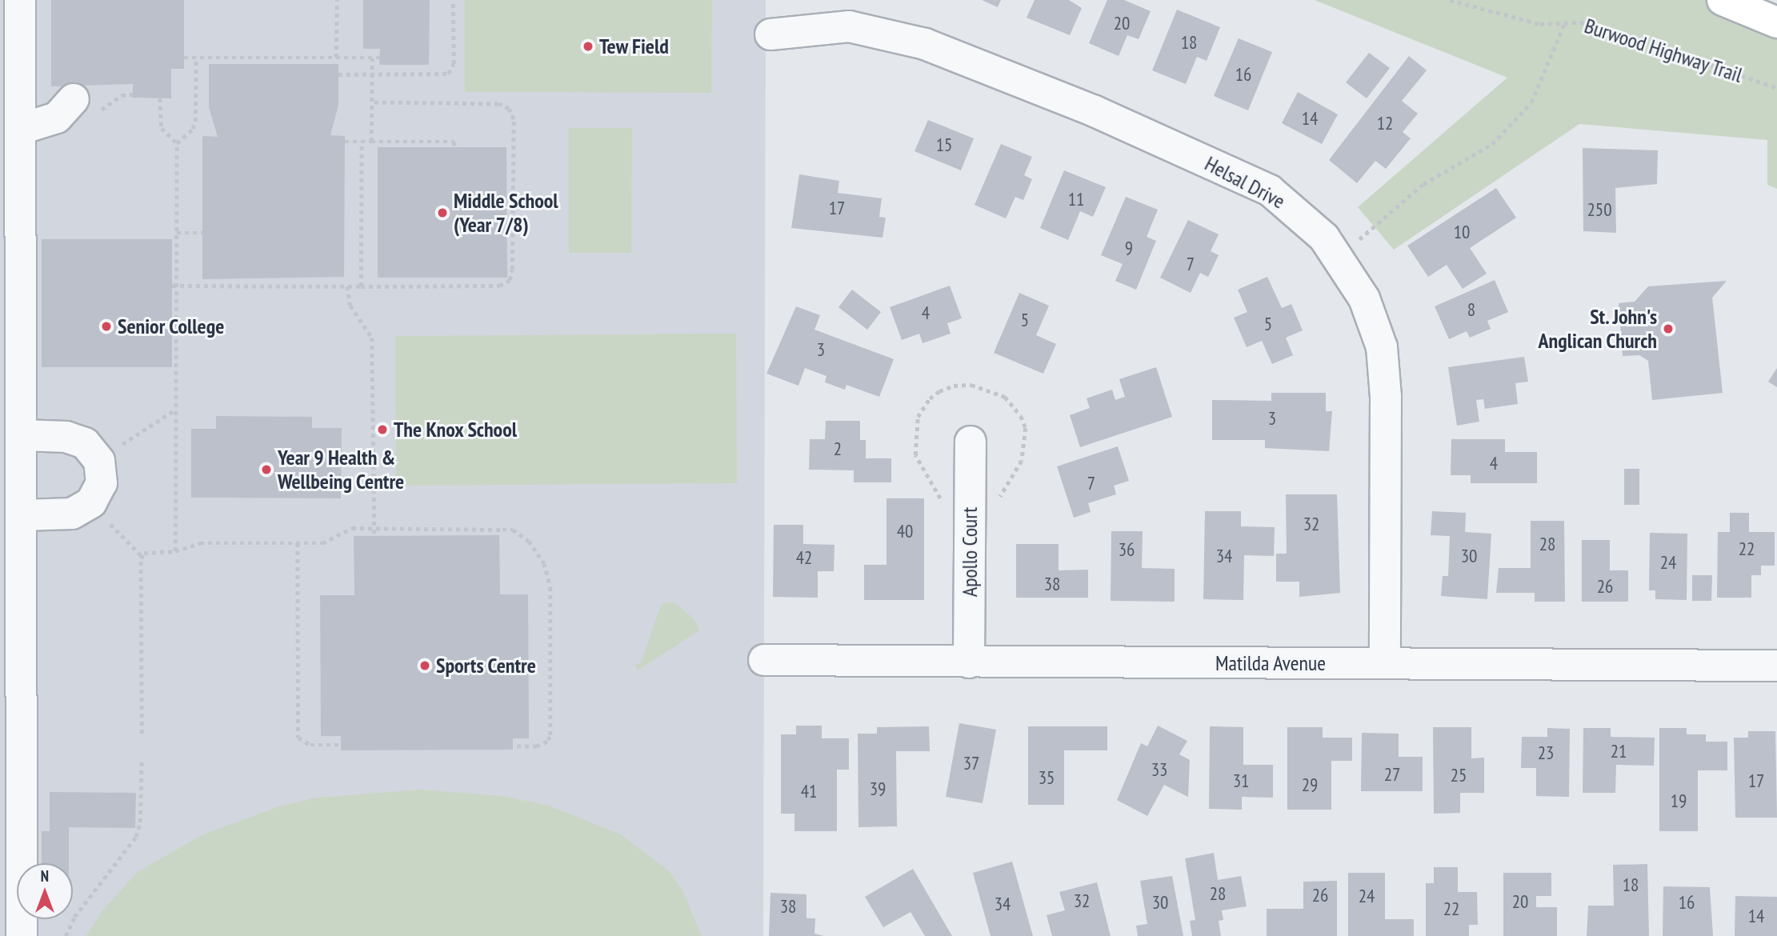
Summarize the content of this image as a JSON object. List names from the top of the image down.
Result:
{
  "streets": {
    "street": ["Helsal Drive", "Apollo Court", "Matilda Avenue"],
    "path": ["Burwood Highway Trail"]
  },
  "crossings": [
    ["Helsal Drive", "Matilda Avenue"],
    ["Apollo Court", "Matilda Avenue"]
  ],
  "places": [
    "Tew Field",
    "Middle School (Year 7/8)",
    "Senior College",
    "St. John's Anglican Church",
    "The Knox School",
    "Year 9 Health & Wellbeing Centre",
    "Sports Centre"
  ],
  "house_numbers": [
    "20",
    "18",
    "16",
    "14",
    "12",
    "15",
    "11",
    "17",
    "250",
    "10",
    "9",
    "7",
    "8",
    "4",
    "5",
    "5",
    "3",
    "3",
    "2",
    "4",
    "7",
    "32",
    "40",
    "28",
    "22",
    "36",
    "34",
    "30",
    "42",
    "24",
    "38",
    "26",
    "21",
    "23",
    "37",
    "33",
    "27",
    "25",
    "35",
    "31",
    "17",
    "29",
    "39",
    "41",
    "19",
    "18",
    "28",
    "26",
    "24",
    "32",
    "20",
    "30",
    "16",
    "34",
    "38",
    "22",
    "14"
  ],
  "north": "top"
}
